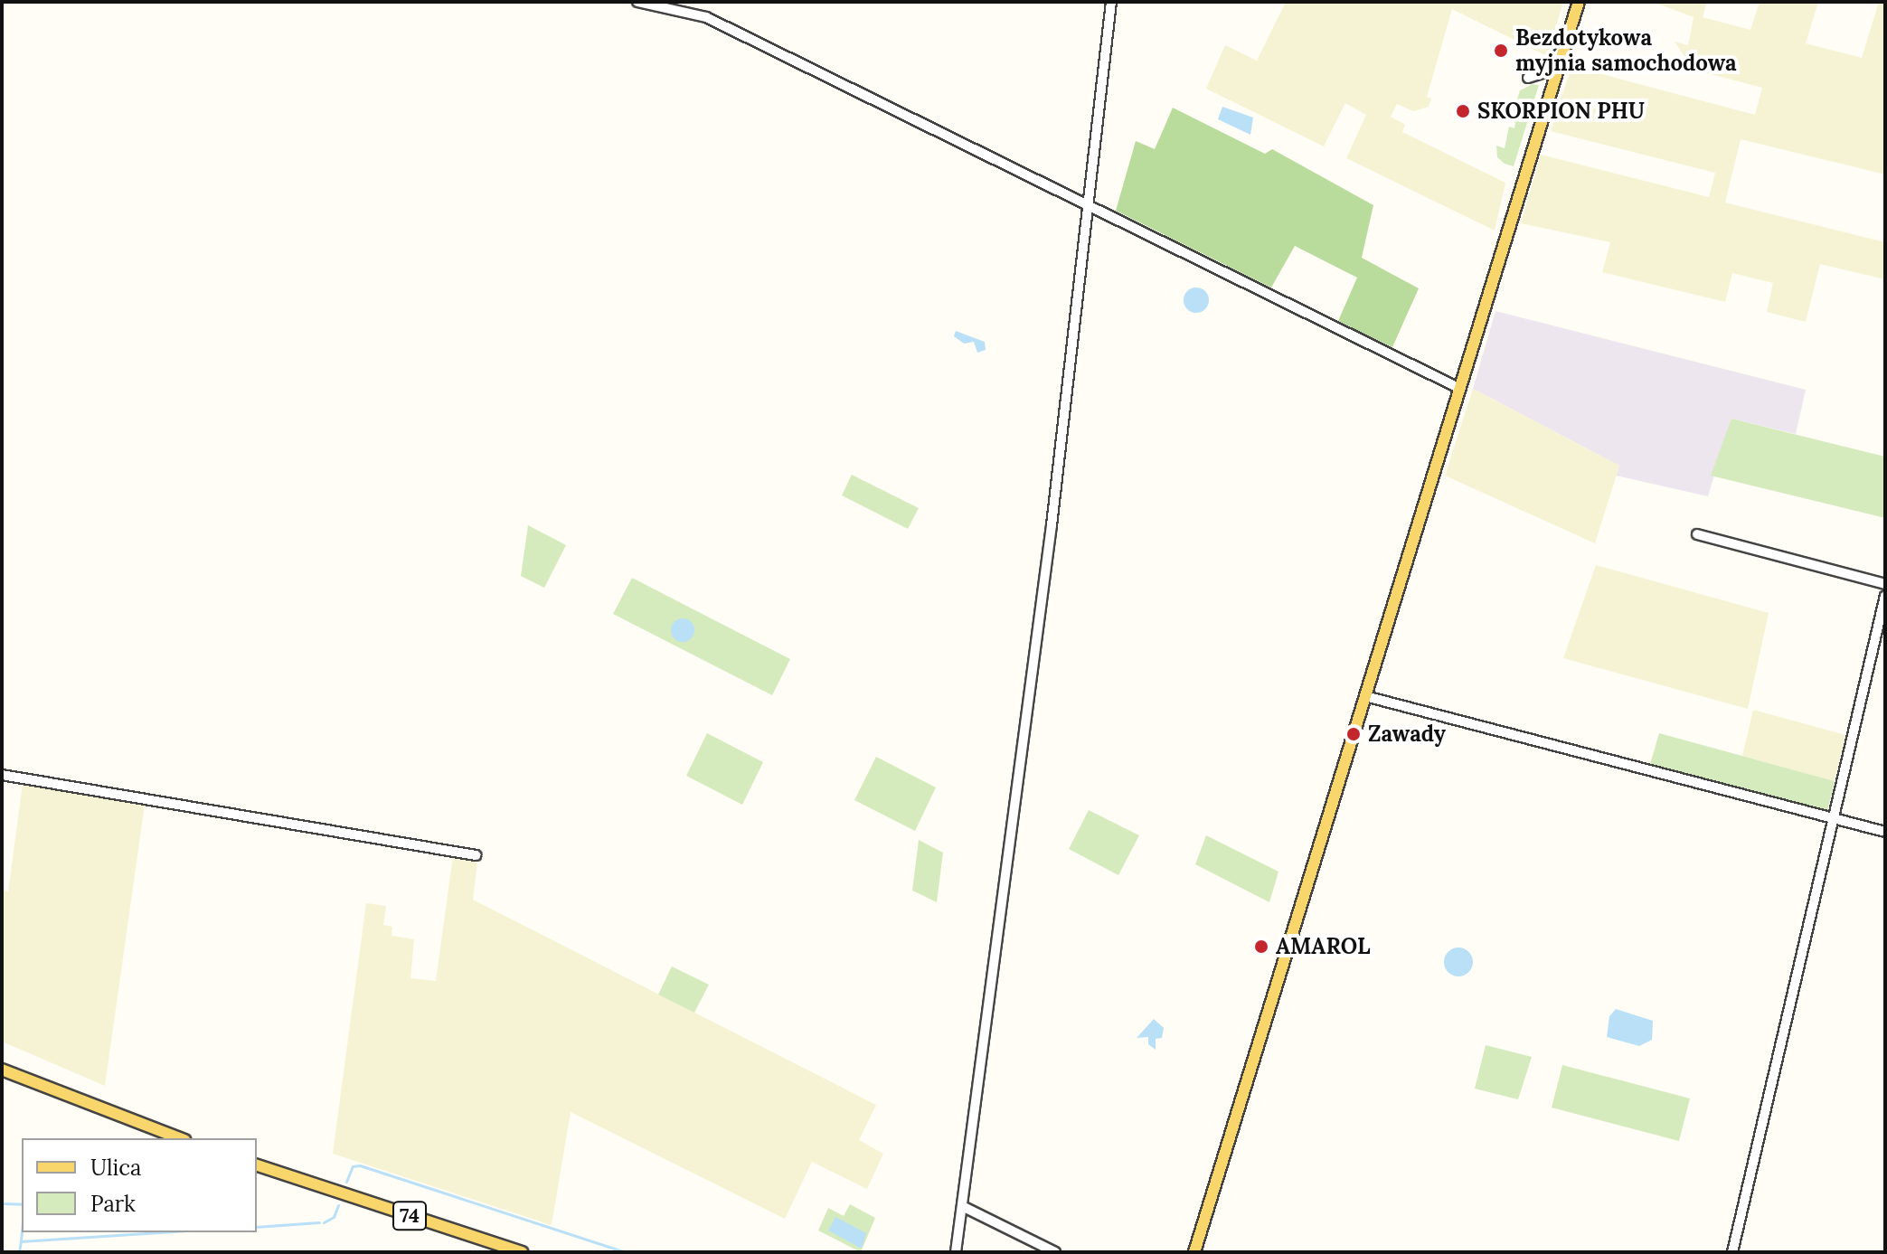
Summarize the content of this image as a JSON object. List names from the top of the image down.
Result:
{
  "streets": {
    "main road": ["74"]
  },
  "places": [
    "Bezdotykowa myjnia samochodowa",
    "SKORPION PHU",
    "Zawady",
    "AMAROL"
  ],
  "legend": ["Ulica", "Park"]
}
